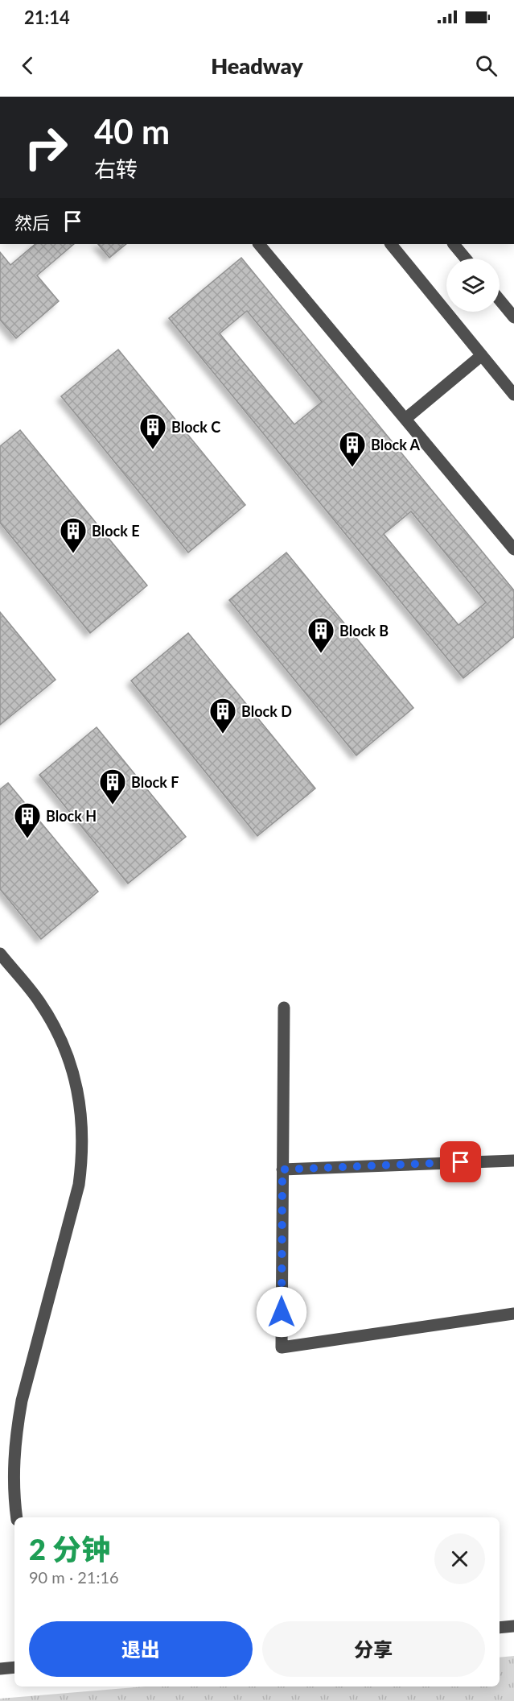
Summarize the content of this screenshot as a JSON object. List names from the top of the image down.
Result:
{
  "places": {
    "building": [
      "Block C",
      "Block A",
      "Block E",
      "Block B",
      "Block D",
      "Block F",
      "Block H"
    ]
  },
  "page": {
    "status": "21:14",
    "header": "Headway",
    "turn": ["40 m", "右转"],
    "then": "然后",
    "heading": ["2 分钟", "90 m · 21:16"],
    "buttons": ["退出", "分享"]
  }
}
